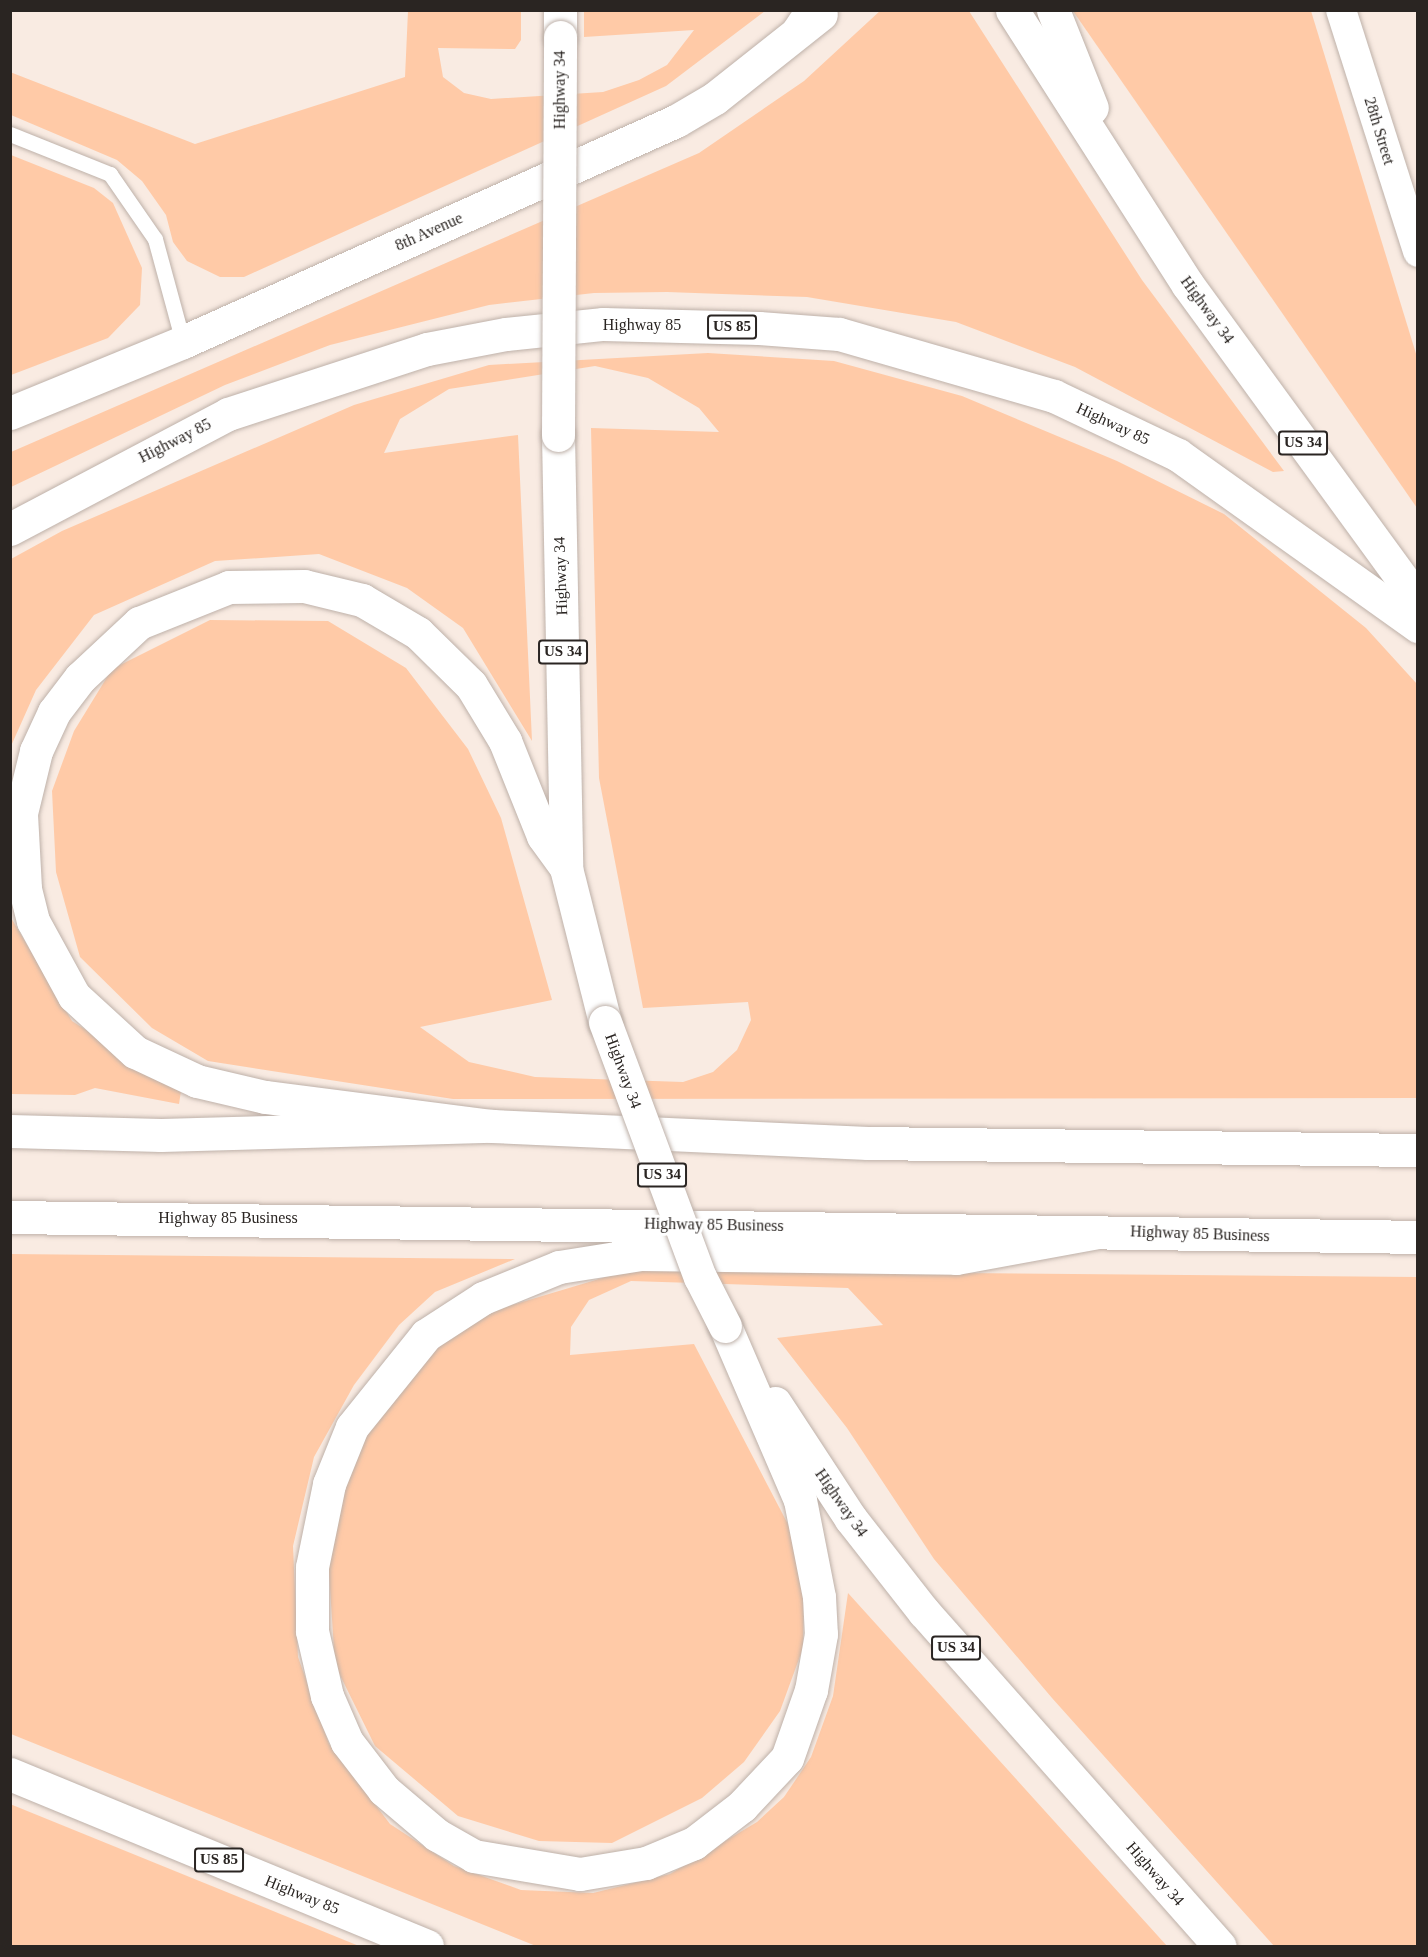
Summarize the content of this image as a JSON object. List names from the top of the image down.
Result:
{
  "streets": {
    "main road": [
      "Highway 34",
      "8th Avenue",
      "Highway 85",
      "US 85",
      "US 34",
      "Highway 85 Business"
    ],
    "street": ["28th Street"]
  }
}
